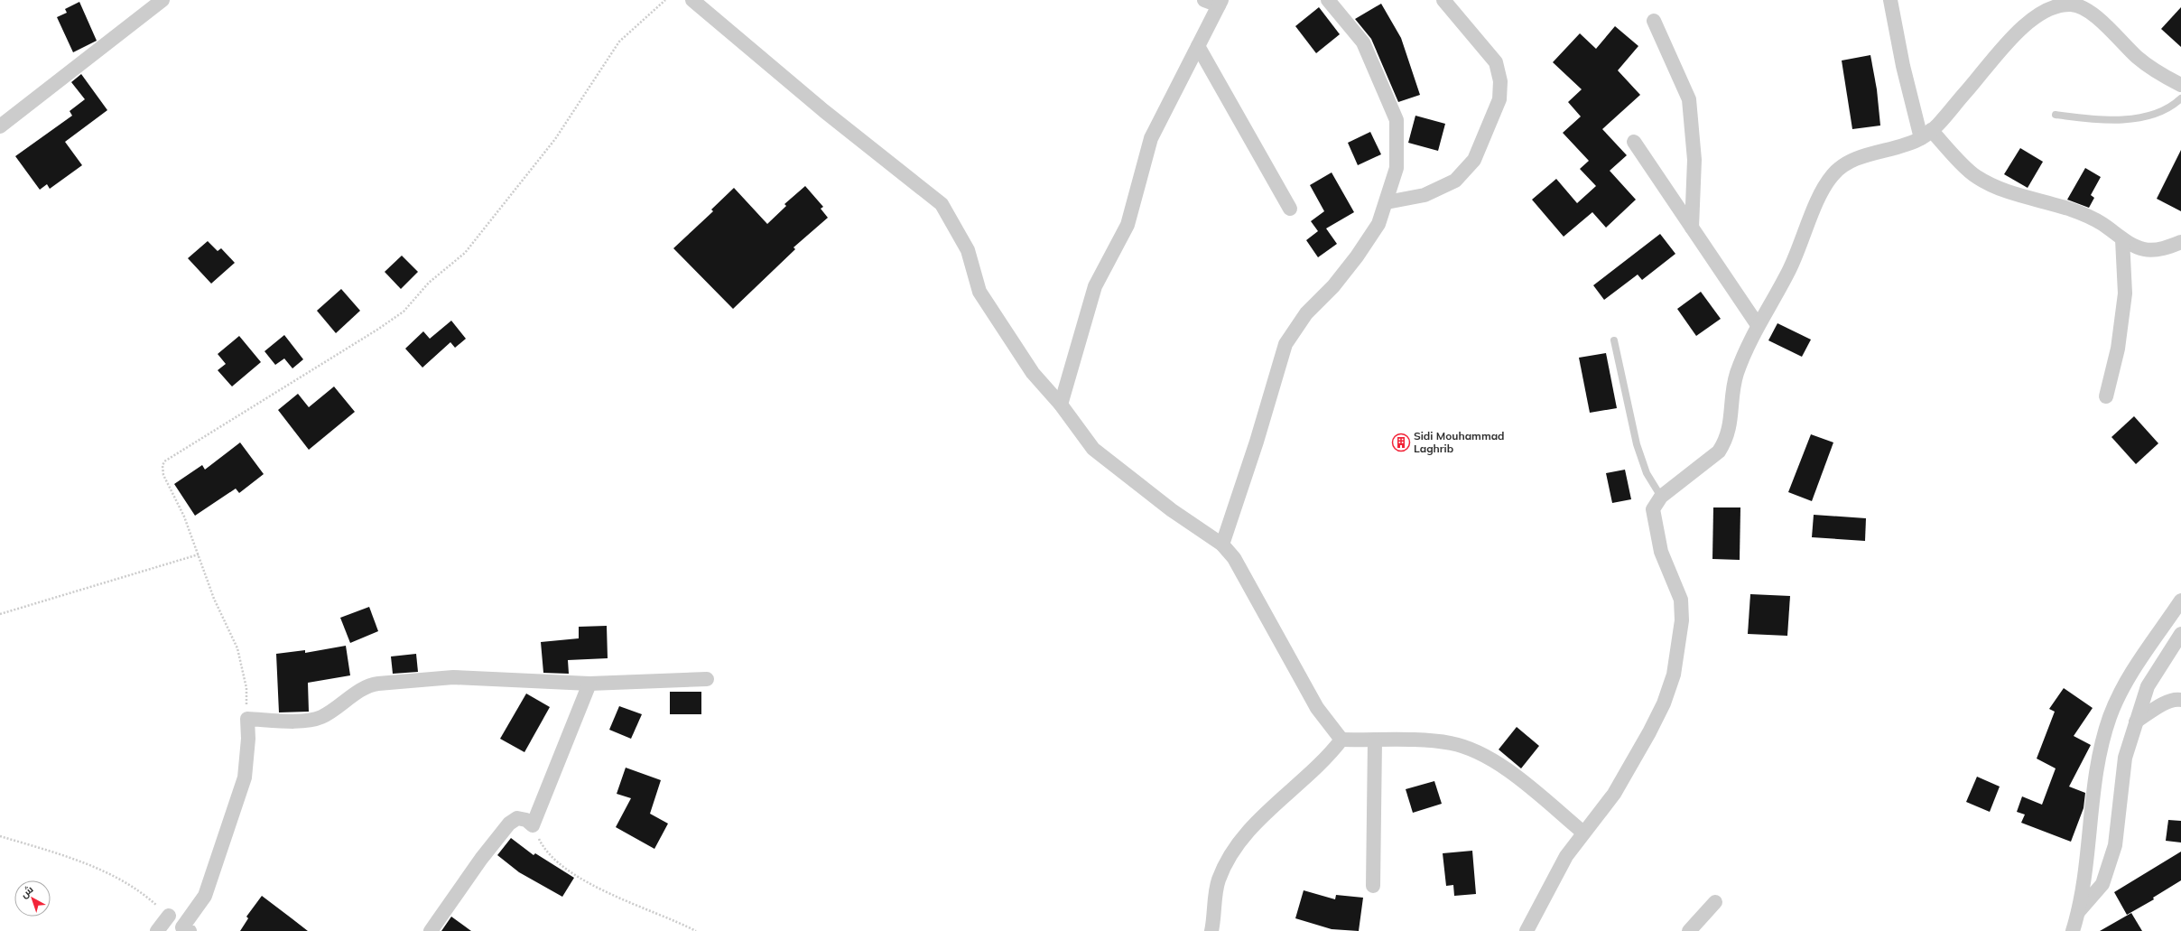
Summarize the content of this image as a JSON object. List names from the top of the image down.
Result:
{
  "places": {
    "building": ["Sidi Mouhammad Laghrib"]
  },
  "north": "top left"
}
